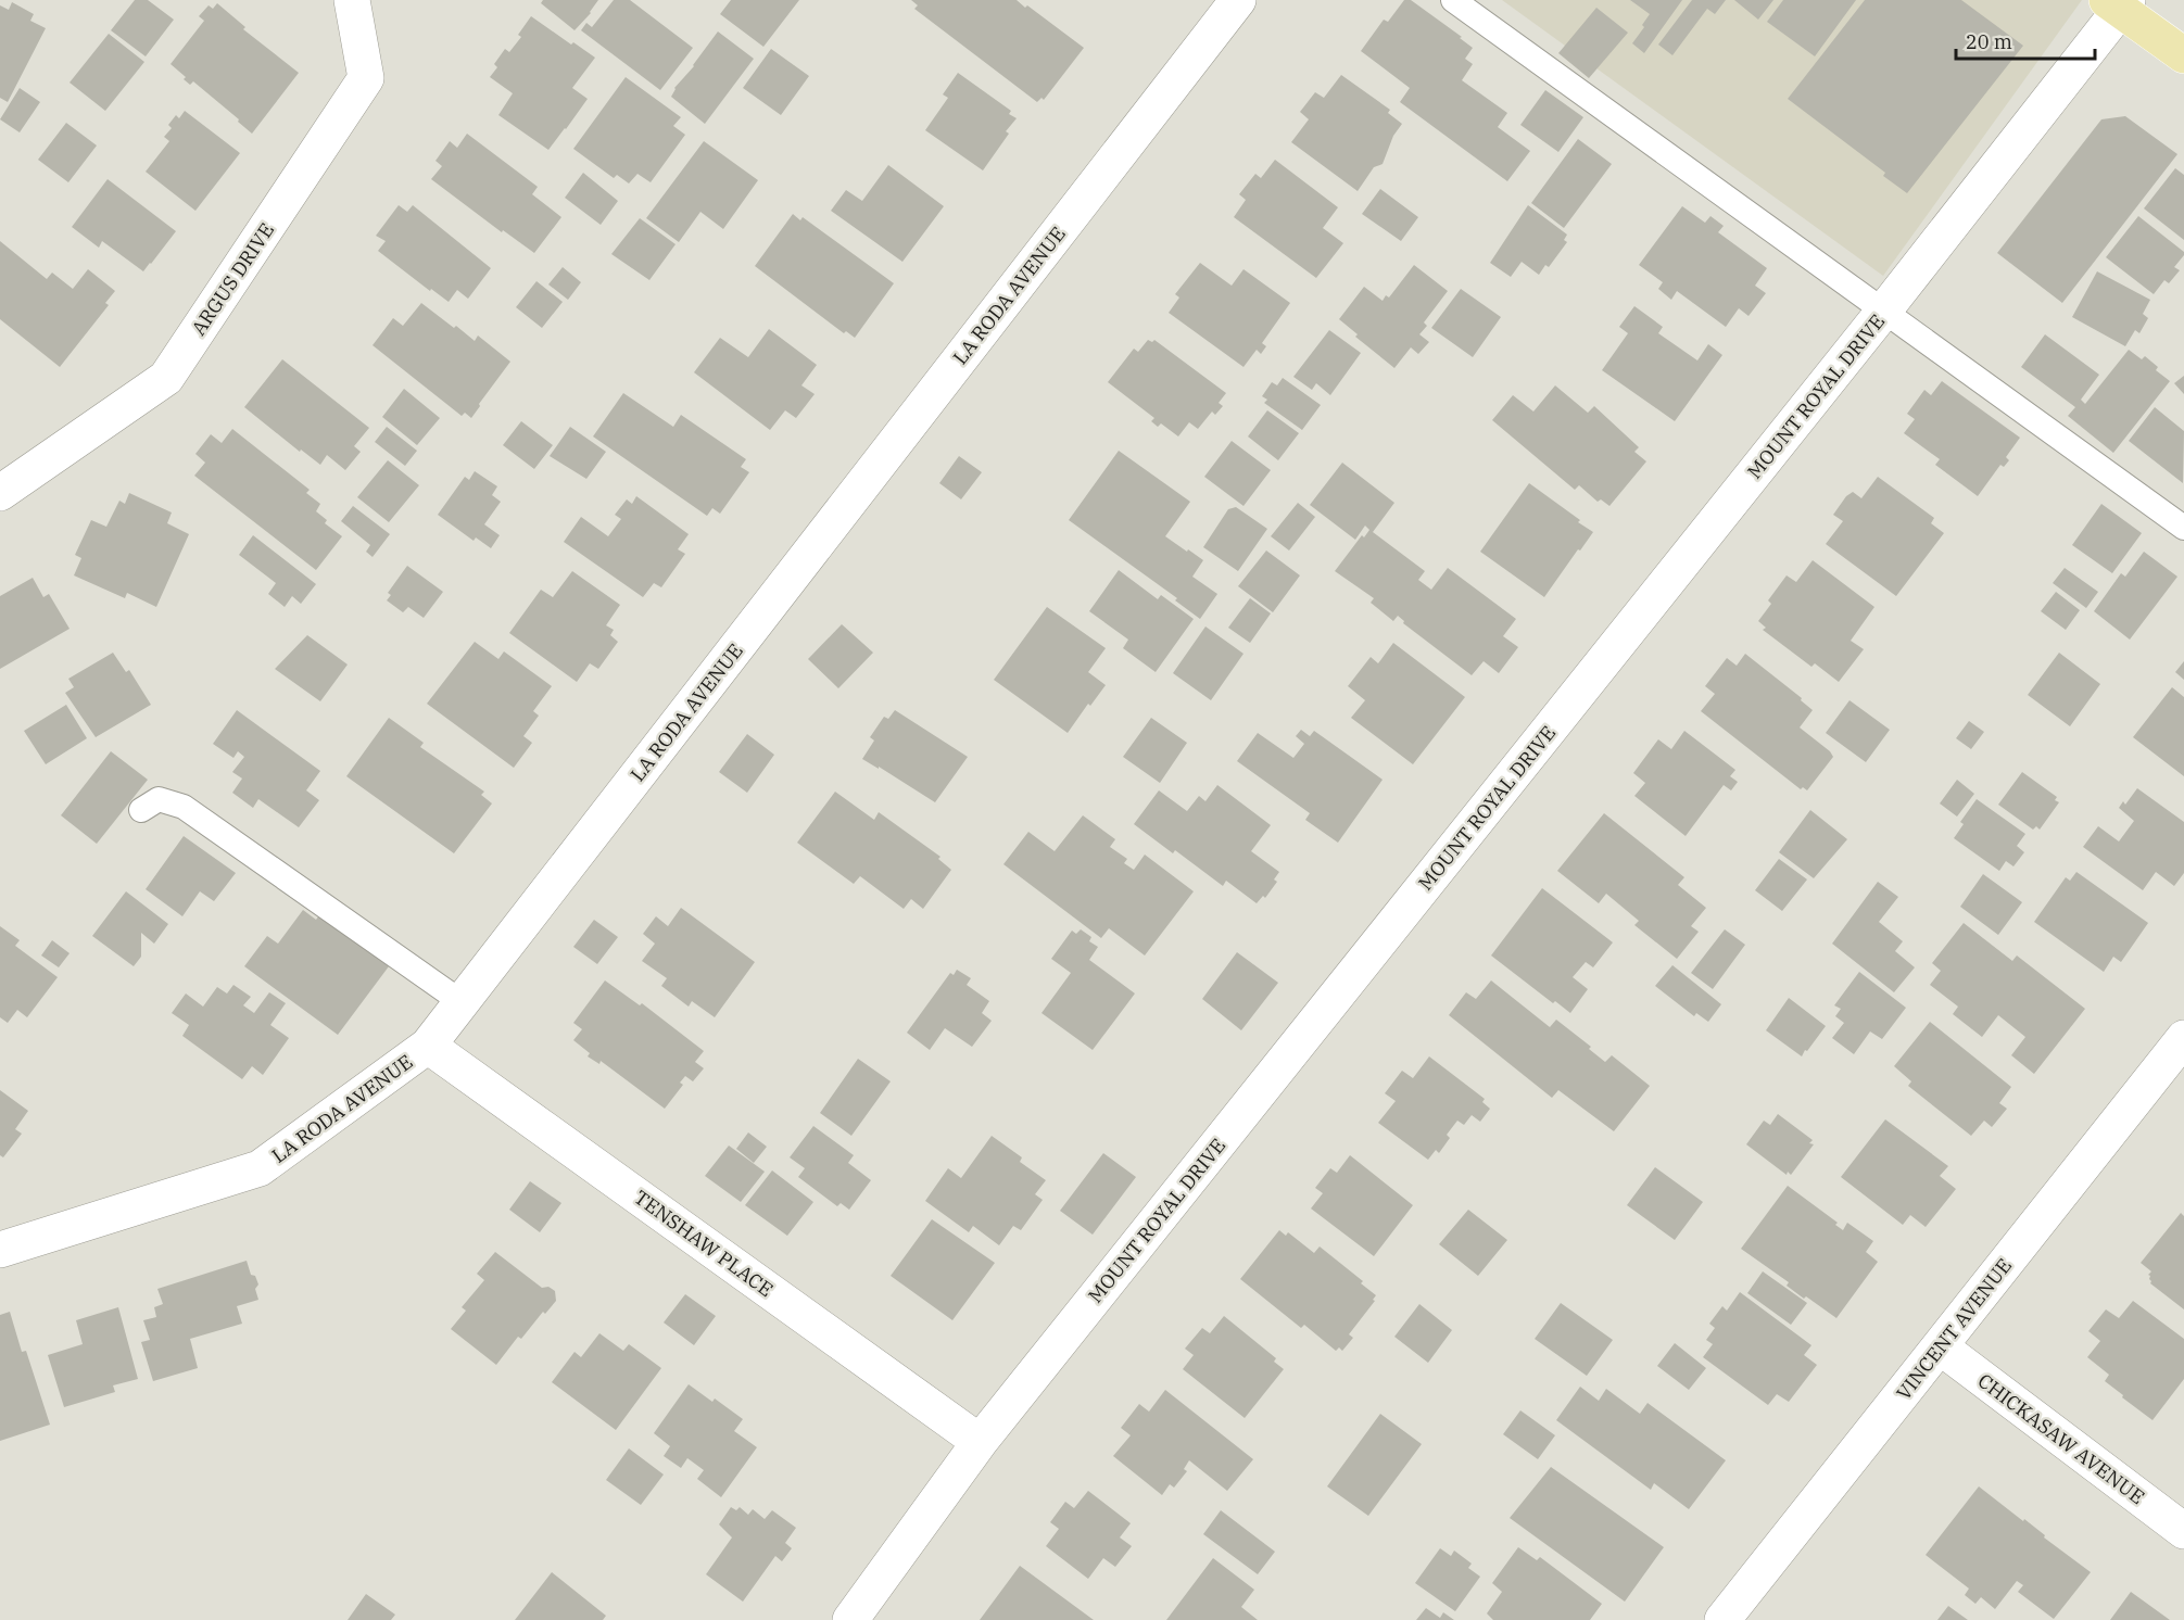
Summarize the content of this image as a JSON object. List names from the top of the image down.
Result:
{
  "streets": {
    "street": [
      "ARGUS DRIVE",
      "LA RODA AVENUE",
      "MOUNT ROYAL DRIVE",
      "TENSHAW PLACE",
      "VINCENT AVENUE",
      "CHICKASAW AVENUE"
    ]
  },
  "crossings": [
    ["LA RODA AVENUE", "TENSHAW PLACE"],
    ["MOUNT ROYAL DRIVE", "TENSHAW PLACE"],
    ["VINCENT AVENUE", "CHICKASAW AVENUE"]
  ],
  "scale_bar": "20 m"
}
